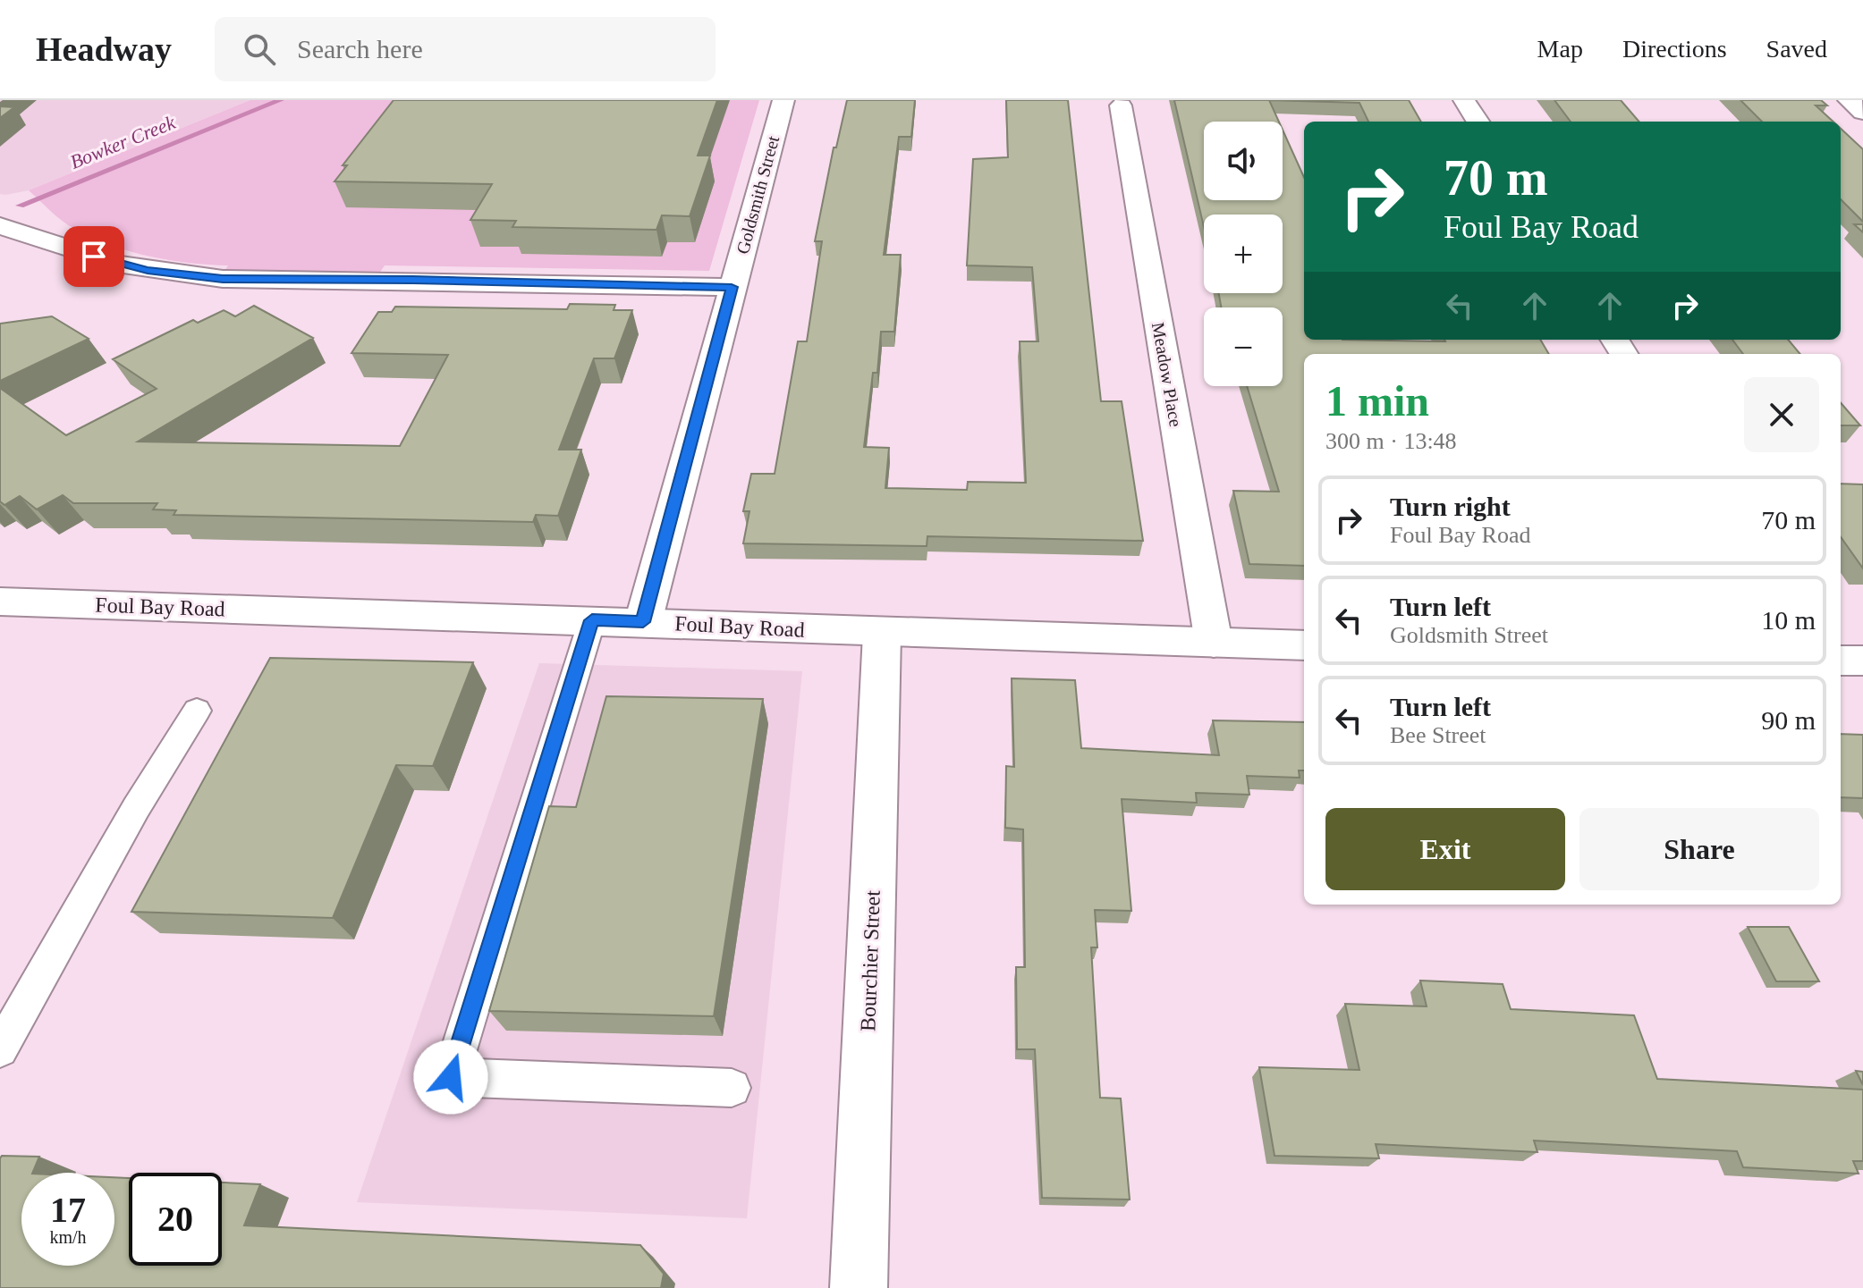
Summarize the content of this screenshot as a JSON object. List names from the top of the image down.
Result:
{
  "streets": {
    "street": [
      "Goldsmith Street",
      "Meadow Place",
      "Foul Bay Road",
      "Bourchier Street"
    ]
  },
  "crossings": [
    ["Goldsmith Street", "Foul Bay Road"],
    ["Meadow Place", "Foul Bay Road"],
    ["Foul Bay Road", "Bourchier Street"]
  ],
  "water": ["Bowker Creek"],
  "page": {
    "header": "Headway",
    "search": "Search here",
    "nav": ["Map", "Directions", "Saved"],
    "map_buttons": ["+", "−"],
    "turn": ["70 m", "Foul Bay Road"],
    "heading": ["1 min", "300 m · 13:48"],
    "list": [
      {
        "name": "Turn right",
        "note": "Foul Bay Road",
        "value": "70 m"
      },
      {
        "name": "Turn left",
        "note": "Goldsmith Street",
        "value": "10 m"
      },
      {
        "name": "Turn left",
        "note": "Bee Street",
        "value": "90 m"
      }
    ],
    "buttons": ["Exit", "Share"],
    "speed": "17 km/h",
    "limit": "20"
  }
}
